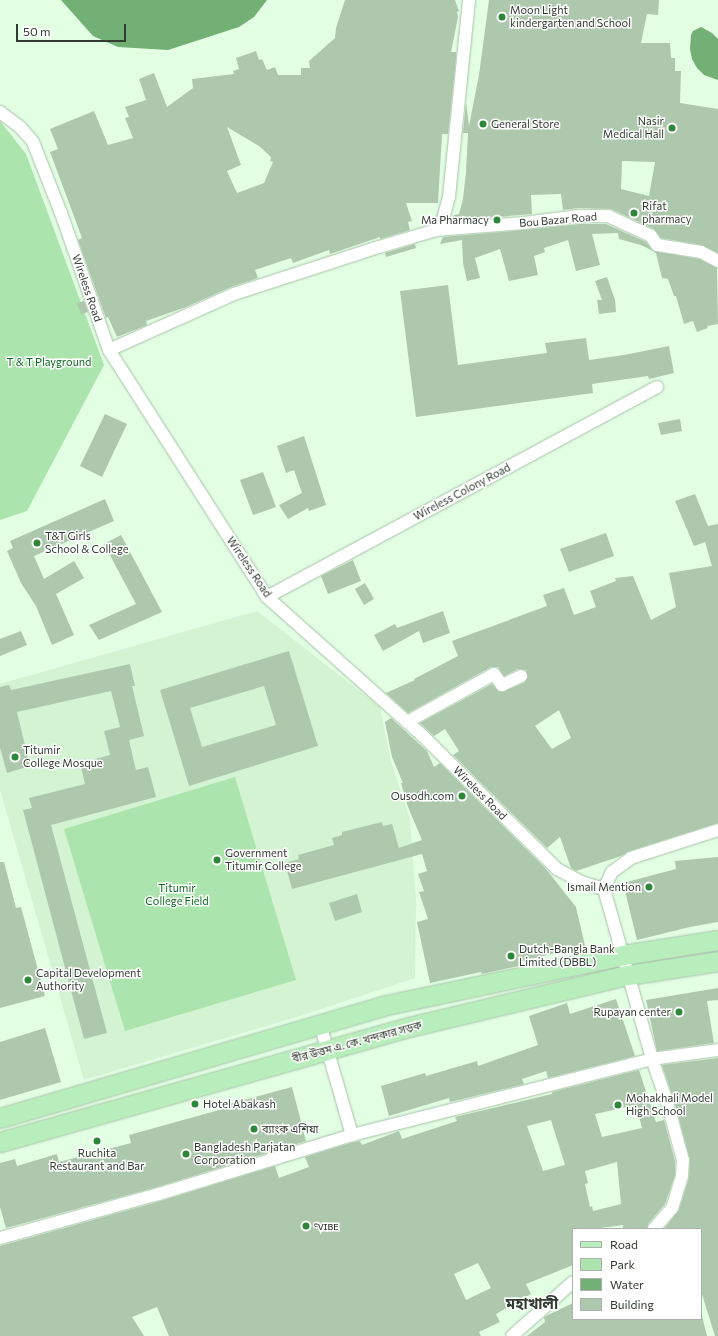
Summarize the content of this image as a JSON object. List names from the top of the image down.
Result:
{
  "streets": {
    "main road": ["বীর উত্তম এ. কে. খন্দকার সড়ক"],
    "street": ["Bou Bazar Road", "Wireless Road", "Wireless Colony Road"]
  },
  "crossings": [
    ["Bou Bazar Road", "Wireless Road"],
    ["Wireless Road", "Wireless Colony Road"]
  ],
  "districts": ["মহাখালী"],
  "parks": ["T & T Playground", "Titumir College Field"],
  "places": [
    "Moon Light kindergarten and School",
    "General Store",
    "Nasir Medical Hall",
    "Rifat pharmacy",
    "Ma Pharmacy",
    "T&T Girls School & College",
    "Titumir College Mosque",
    "Ousodh.com",
    "Government Titumir College",
    "Ismail Mention",
    "Dutch-Bangla Bank Limited (DBBL)",
    "Capital Development Authority",
    "Rupayan center",
    "Hotel Abakash",
    "Mohakhali Model High School",
    "ব্যাংক এশিয়া",
    "Ruchita Restaurant and Bar",
    "Bangladesh Parjatan Corporation",
    "ᵉᴠɪʙᴇ"
  ],
  "legend": [
    "Road",
    "Park",
    "Water",
    "Building"
  ],
  "scale_bar": "50 m"
}
